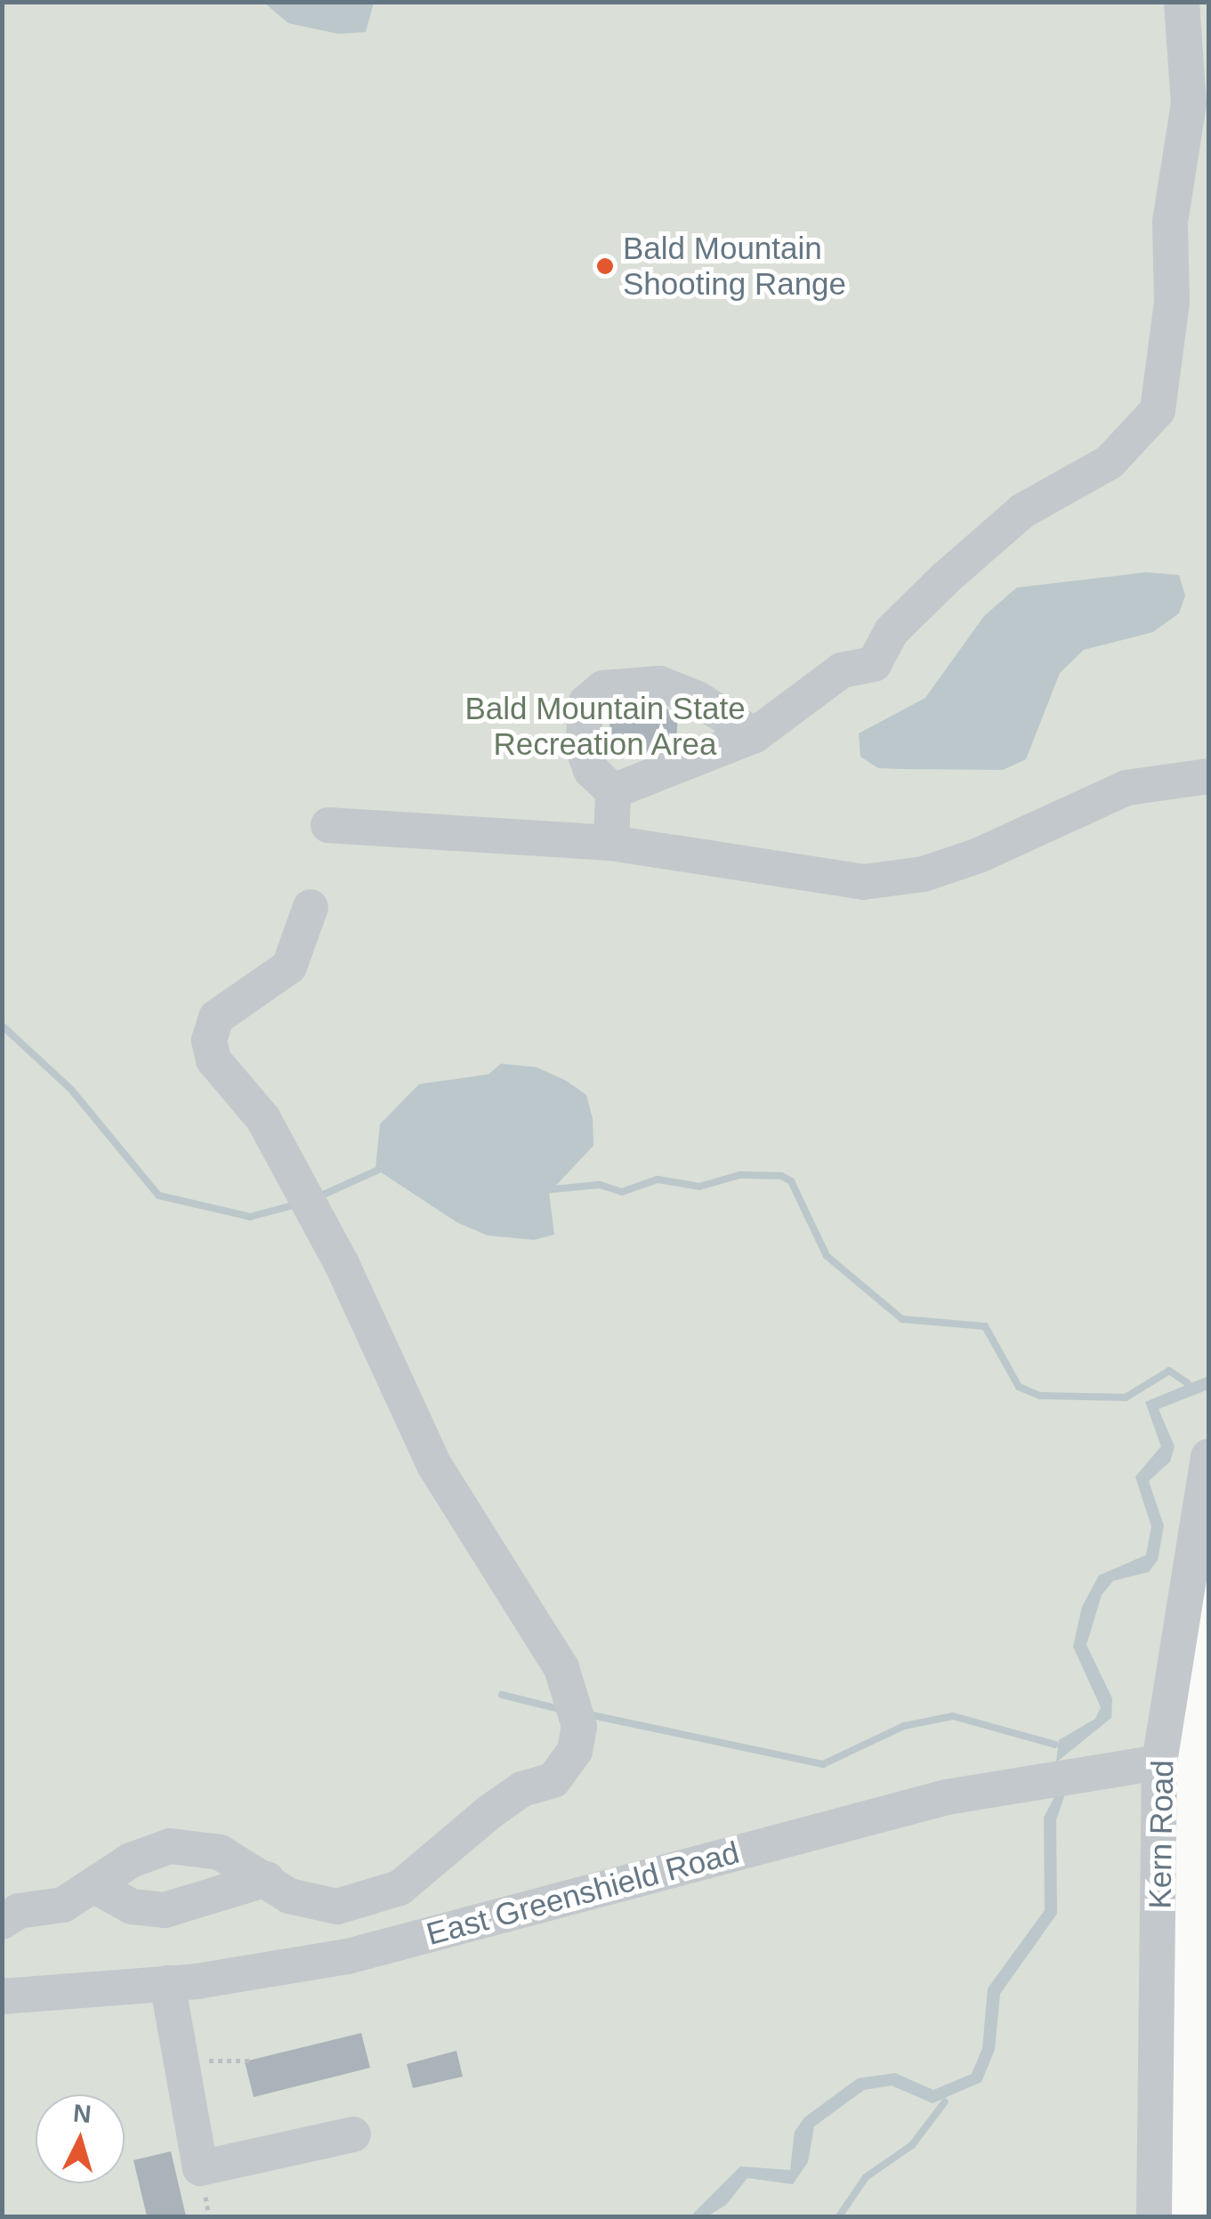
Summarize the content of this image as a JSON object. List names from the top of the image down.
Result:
{
  "streets": {
    "street": ["Kern Road", "East Greenshield Road"]
  },
  "crossings": [
    ["Kern Road", "East Greenshield Road"]
  ],
  "parks": ["Bald Mountain State Recreation Area"],
  "places": ["Bald Mountain Shooting Range"],
  "north": "top"
}
